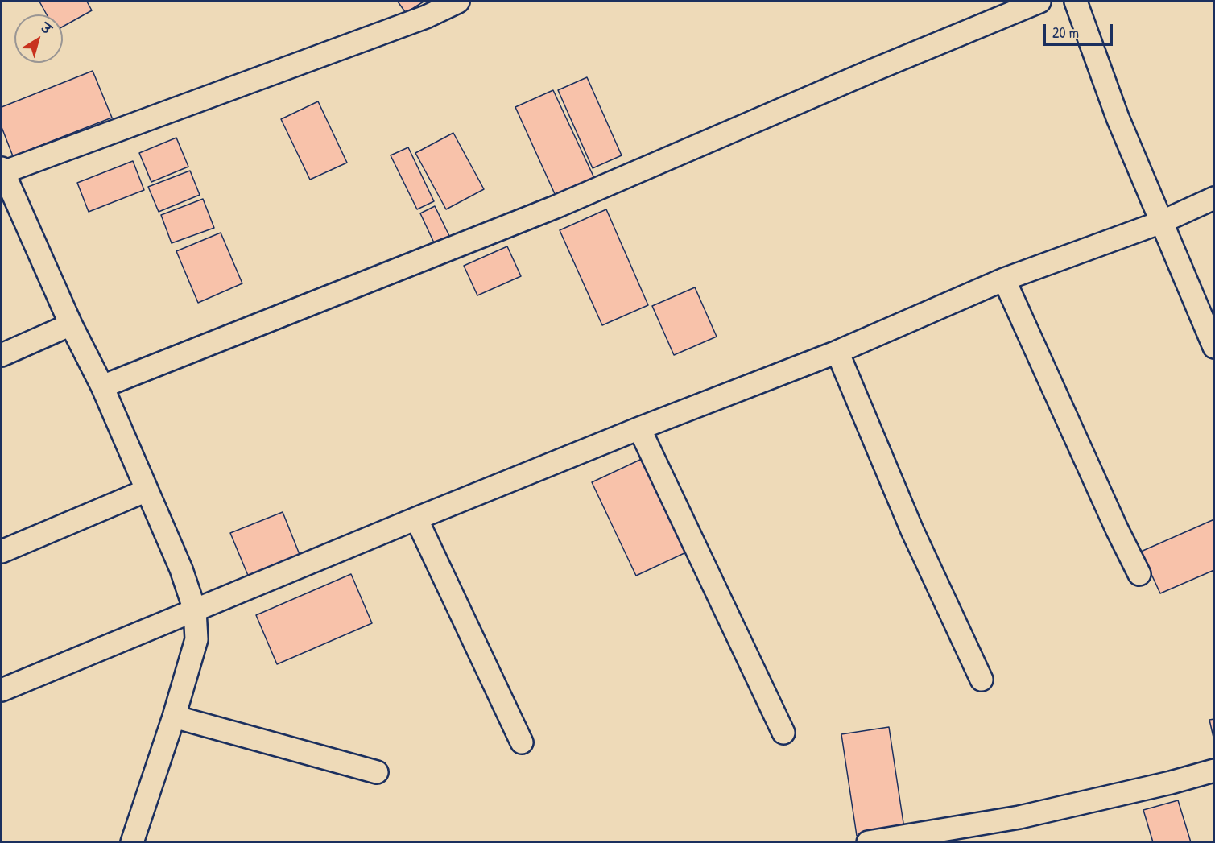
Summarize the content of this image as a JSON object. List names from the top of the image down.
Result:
{
  "scale_bar": "20 m",
  "north": "top right"
}
